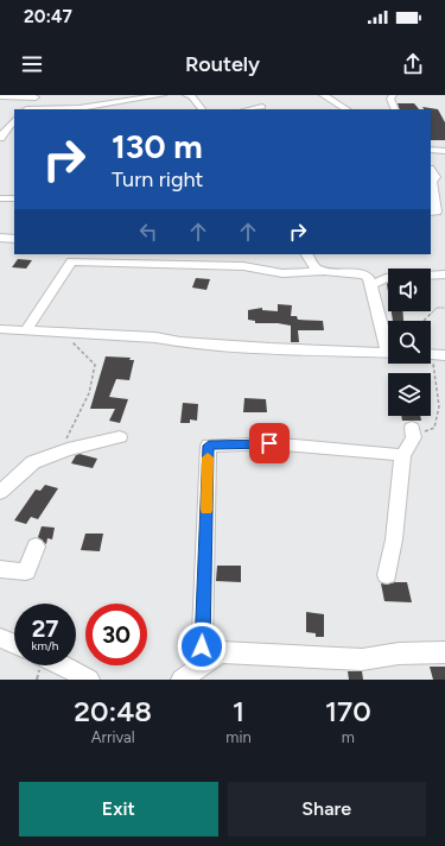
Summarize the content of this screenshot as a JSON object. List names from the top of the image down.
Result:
{
  "page": {
    "status": "20:47",
    "header": "Routely",
    "turn": ["130 m", "Turn right"],
    "speed": "27 km/h",
    "limit": "30",
    "eta": [
      "20:48",
      "Arrival",
      "1",
      "min",
      "170",
      "m"
    ],
    "buttons": ["Exit", "Share"]
  }
}
